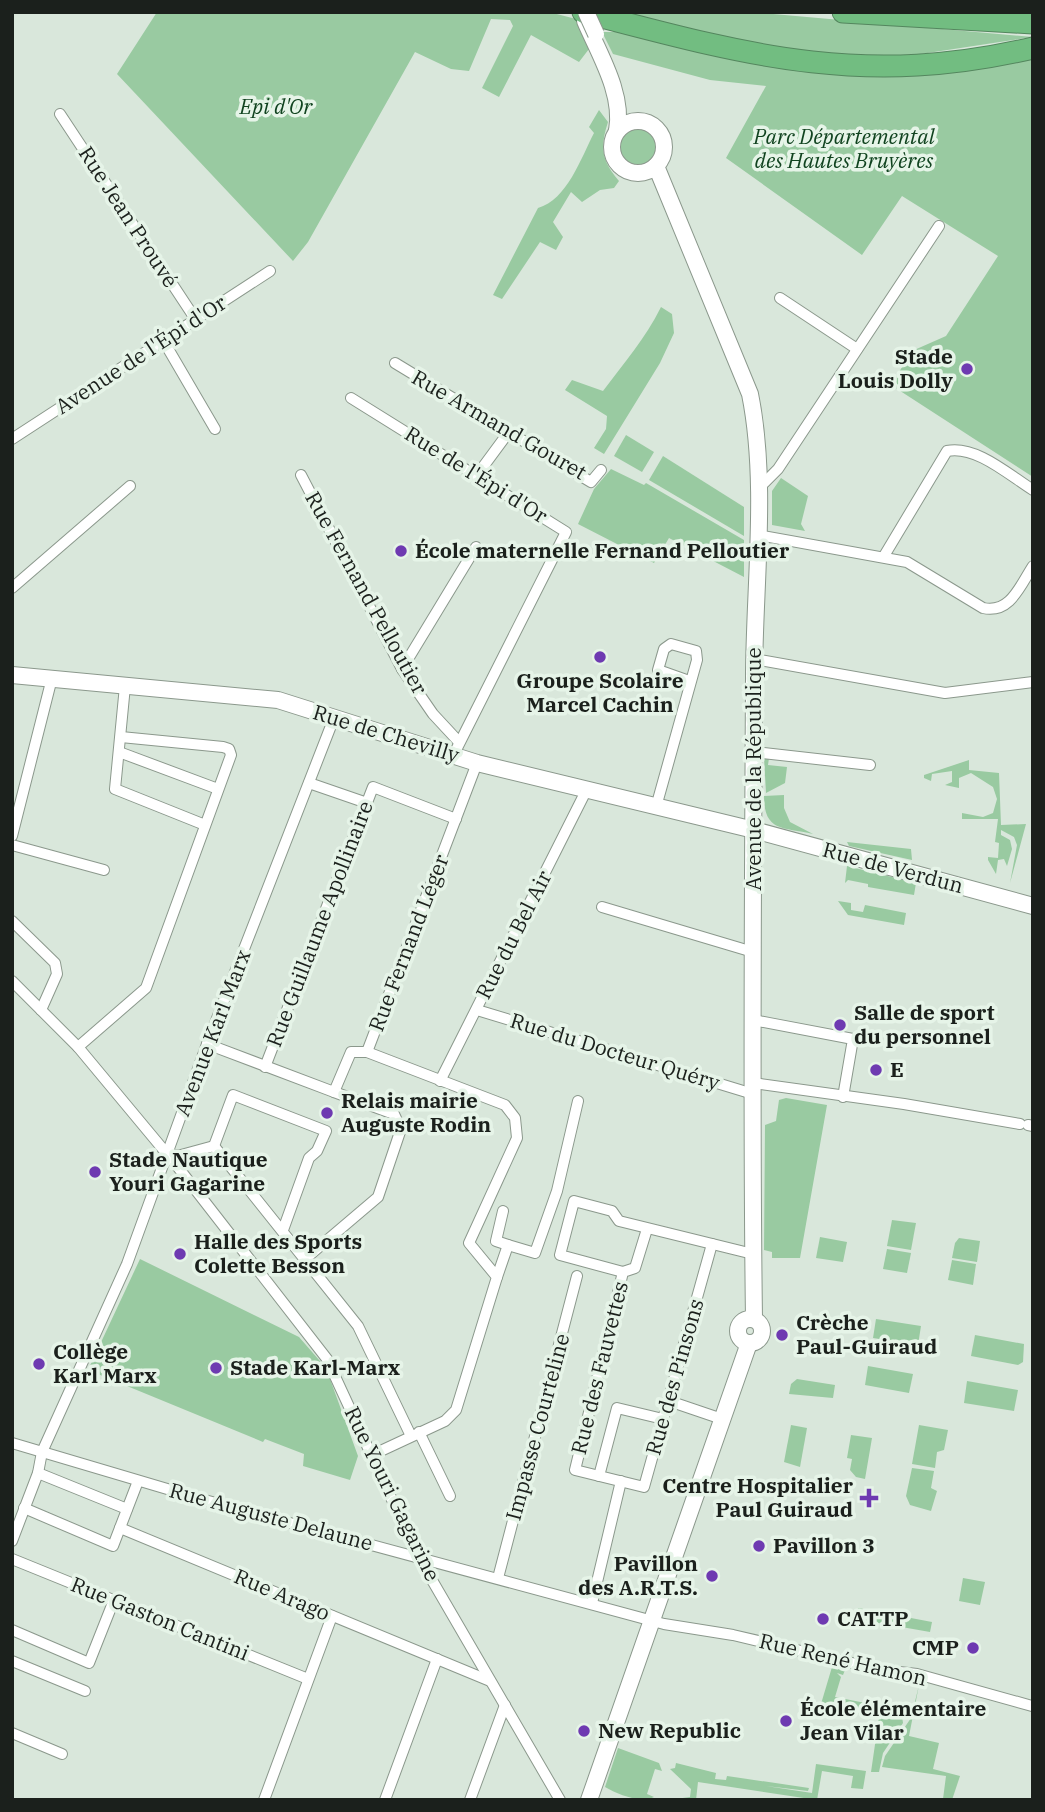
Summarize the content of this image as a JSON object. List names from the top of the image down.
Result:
{
  "streets": {
    "main road": ["Rue de Chevilly", "Avenue de la République", "Rue de Verdun"],
    "street": [
      "Rue Jean Prouvé",
      "Avenue de l'Épi d'Or",
      "Rue Armand Gouret",
      "Rue de l'Épi d'Or",
      "Rue Fernand Pelloutier",
      "Rue Guillaume Apollinaire",
      "Rue du Bel Air",
      "Rue Fernand Léger",
      "Avenue Karl Marx",
      "Rue du Docteur Quéry",
      "Rue des Fauvettes",
      "Rue des Pinsons",
      "Impasse Courteline",
      "Rue Youri Gagarine",
      "Rue Auguste Delaune",
      "Rue Arago",
      "Rue Gaston Cantini",
      "Rue René Hamon"
    ]
  },
  "crossings": [
    ["Rue Jean Prouvé", "Avenue de l'Épi d'Or"],
    ["Rue de l'Épi d'Or", "Rue Fernand Pelloutier"],
    ["Rue de l'Épi d'Or", "Rue de Chevilly"],
    ["Rue Fernand Pelloutier", "Rue de Chevilly"],
    ["Rue de Chevilly", "Avenue de la République"],
    ["Rue de Chevilly", "Rue de Verdun"],
    ["Rue de Chevilly", "Rue du Bel Air"],
    ["Rue de Chevilly", "Rue Fernand Léger"],
    ["Rue de Chevilly", "Avenue Karl Marx"],
    ["Avenue de la République", "Rue de Verdun"],
    ["Avenue de la République", "Rue du Docteur Quéry"],
    ["Avenue de la République", "Rue Auguste Delaune"],
    ["Avenue de la République", "Rue René Hamon"],
    ["Rue Guillaume Apollinaire", "Rue Fernand Léger"],
    ["Rue du Bel Air", "Rue Fernand Léger"],
    ["Rue du Bel Air", "Rue du Docteur Quéry"],
    ["Avenue Karl Marx", "Rue Youri Gagarine"],
    ["Avenue Karl Marx", "Rue Auguste Delaune"],
    ["Rue des Fauvettes", "Rue des Pinsons"],
    ["Impasse Courteline", "Rue Auguste Delaune"],
    ["Rue Youri Gagarine", "Rue Auguste Delaune"],
    ["Rue Youri Gagarine", "Rue Arago"],
    ["Rue Auguste Delaune", "Rue René Hamon"]
  ],
  "parks": ["Epi d'Or", "Parc Départemental des Hautes Bruyères"],
  "places": {
    "other": [
      "Stade Louis Dolly",
      "École maternelle Fernand Pelloutier",
      "Groupe Scolaire Marcel Cachin",
      "Salle de sport du personnel",
      "E",
      "Relais mairie Auguste Rodin",
      "Stade Nautique Youri Gagarine",
      "Halle des Sports Colette Besson",
      "Crèche Paul-Guiraud",
      "Collège Karl Marx",
      "Stade Karl-Marx",
      "Pavillon 3",
      "Pavillon des A.R.T.S.",
      "CATTP",
      "CMP",
      "École élémentaire Jean Vilar",
      "New Republic"
    ],
    "health": ["Centre Hospitalier Paul Guiraud"]
  }
}
